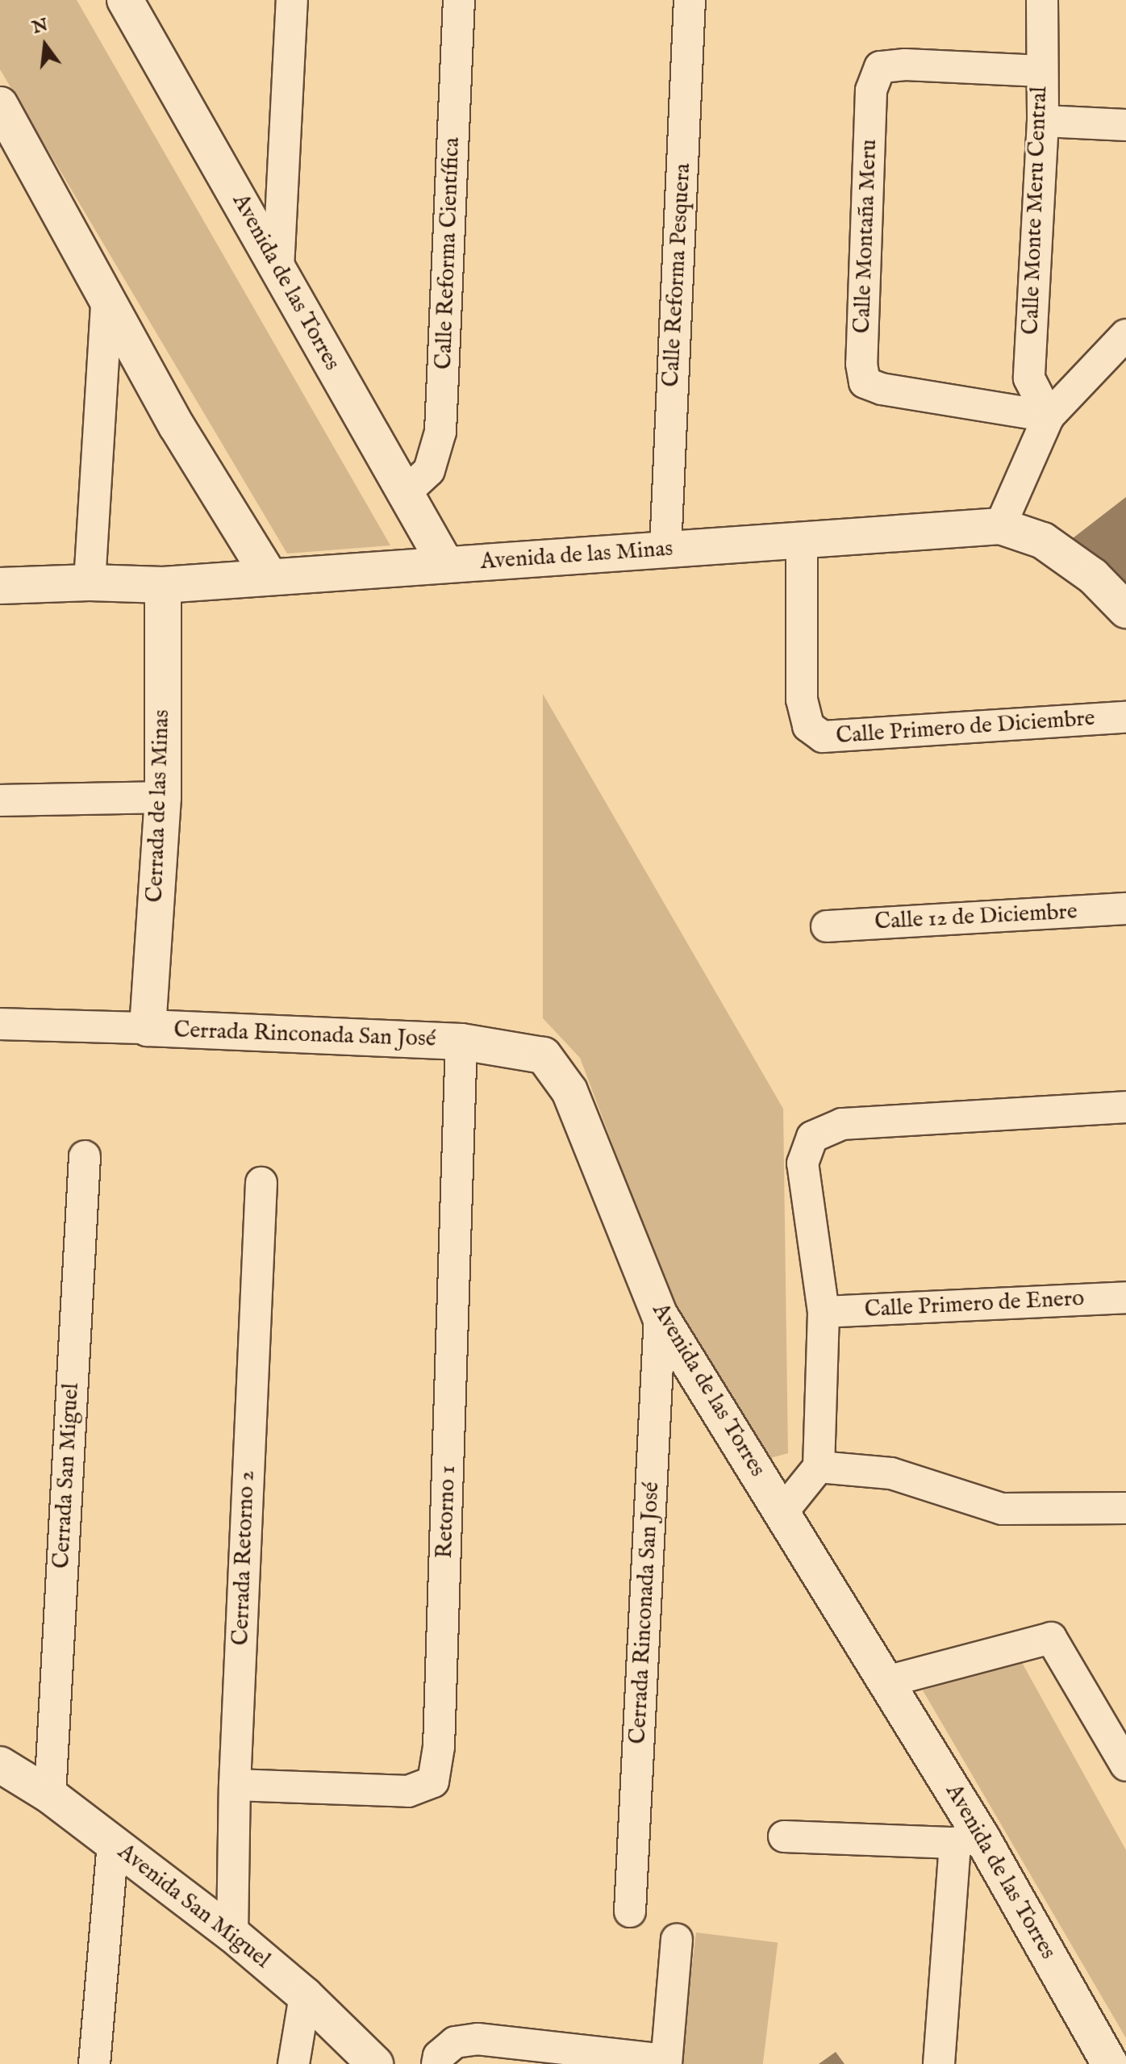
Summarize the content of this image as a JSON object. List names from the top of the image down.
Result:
{
  "streets": {
    "street": [
      "Calle Monte Meru Central",
      "Calle Montaña Meru",
      "Calle Reforma Científica",
      "Calle Reforma Pesquera",
      "Avenida de las Torres",
      "Avenida de las Minas",
      "Calle Primero de Diciembre",
      "Cerrada de las Minas",
      "Calle 12 de Diciembre",
      "Cerrada Rinconada San José",
      "Calle Primero de Enero",
      "Cerrada San Miguel",
      "Retorno 1",
      "Cerrada Retorno 2",
      "Avenida San Miguel"
    ]
  },
  "crossings": [
    ["Calle Monte Meru Central", "Calle Montaña Meru"],
    ["Calle Reforma Científica", "Avenida de las Torres"],
    ["Calle Reforma Pesquera", "Avenida de las Minas"],
    ["Avenida de las Torres", "Avenida de las Minas"],
    ["Avenida de las Torres", "Cerrada Rinconada San José"],
    ["Avenida de las Torres", "Retorno 1"],
    ["Avenida de las Minas", "Calle Primero de Diciembre"],
    ["Avenida de las Minas", "Cerrada de las Minas"],
    ["Cerrada de las Minas", "Cerrada Rinconada San José"],
    ["Cerrada Rinconada San José", "Retorno 1"],
    ["Cerrada San Miguel", "Avenida San Miguel"],
    ["Retorno 1", "Cerrada Retorno 2"],
    ["Cerrada Retorno 2", "Avenida San Miguel"]
  ],
  "north": "top"
}
